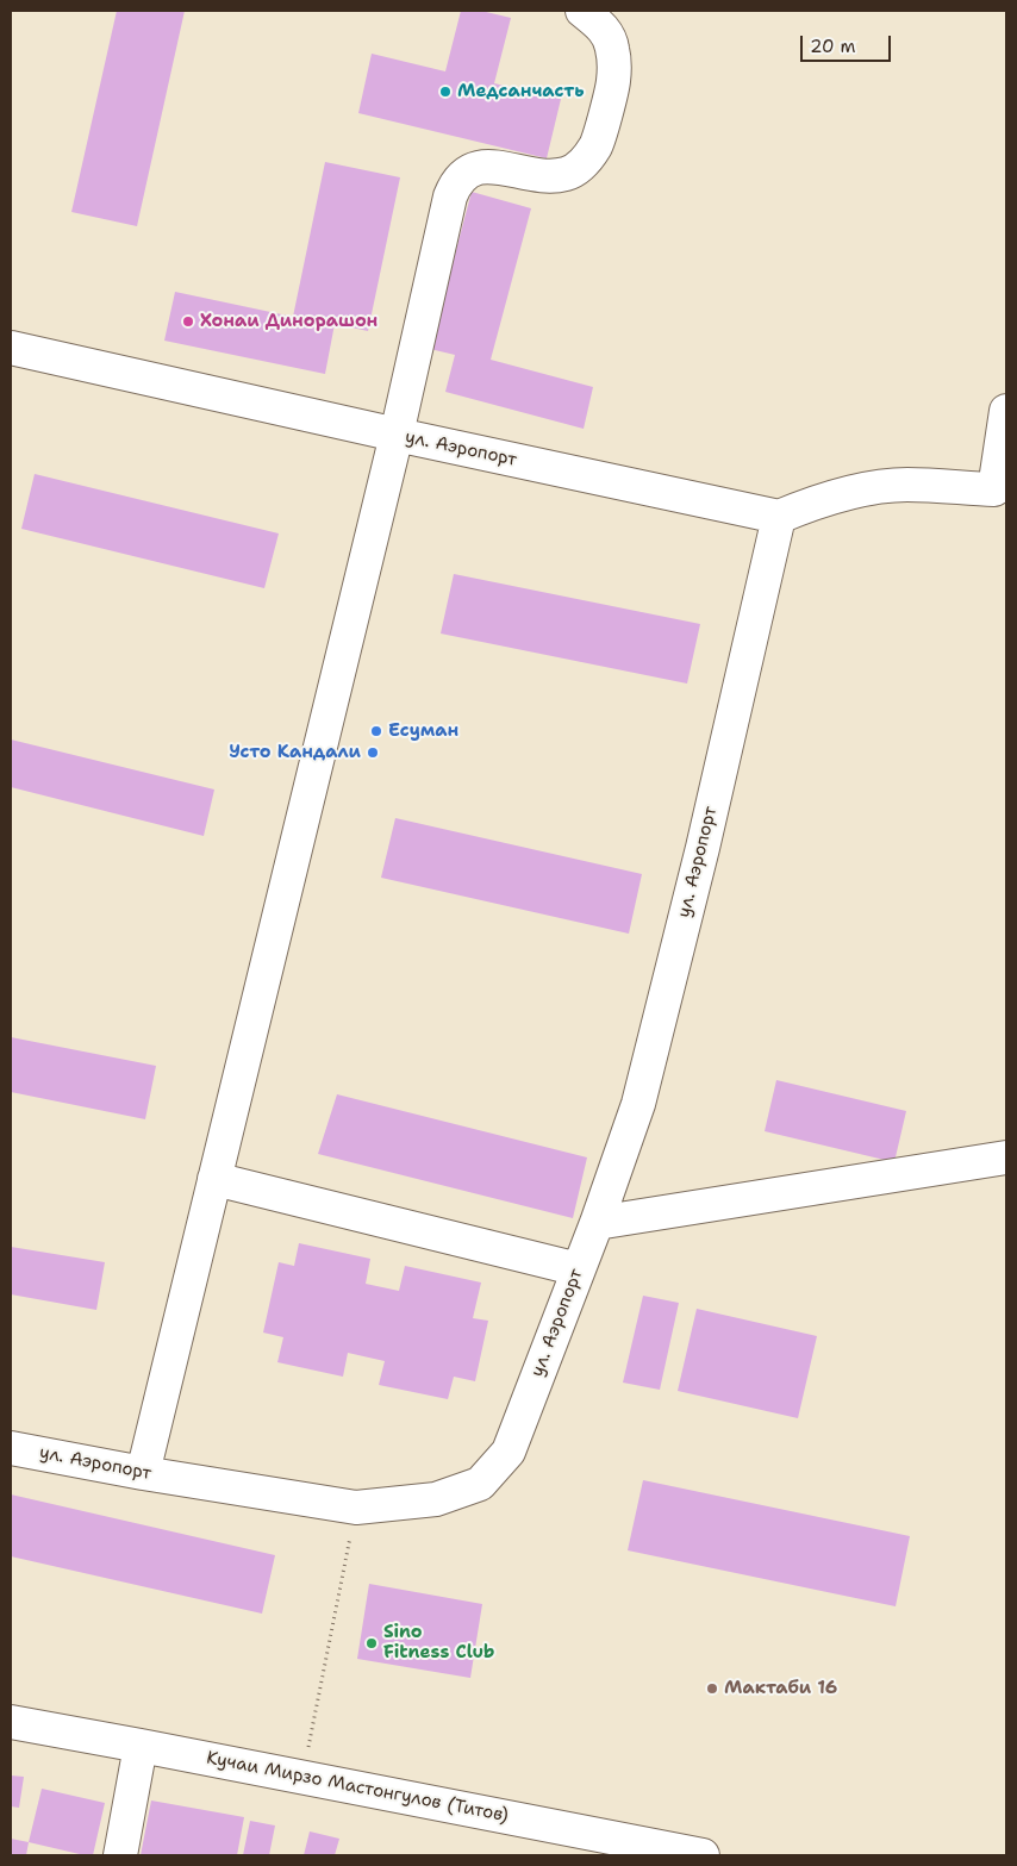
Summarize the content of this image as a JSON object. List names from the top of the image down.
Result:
{
  "streets": {
    "street": ["ул. Аэропорт", "Кучаи Мирзо Мастонгулов (Титов)"]
  },
  "places": [
    "Медсанчасть",
    "Хонаи Динорашон",
    "Есуман",
    "Усто Кандали",
    "Sino Fitness Club",
    "Мактаби 16"
  ],
  "scale_bar": "20 m"
}
